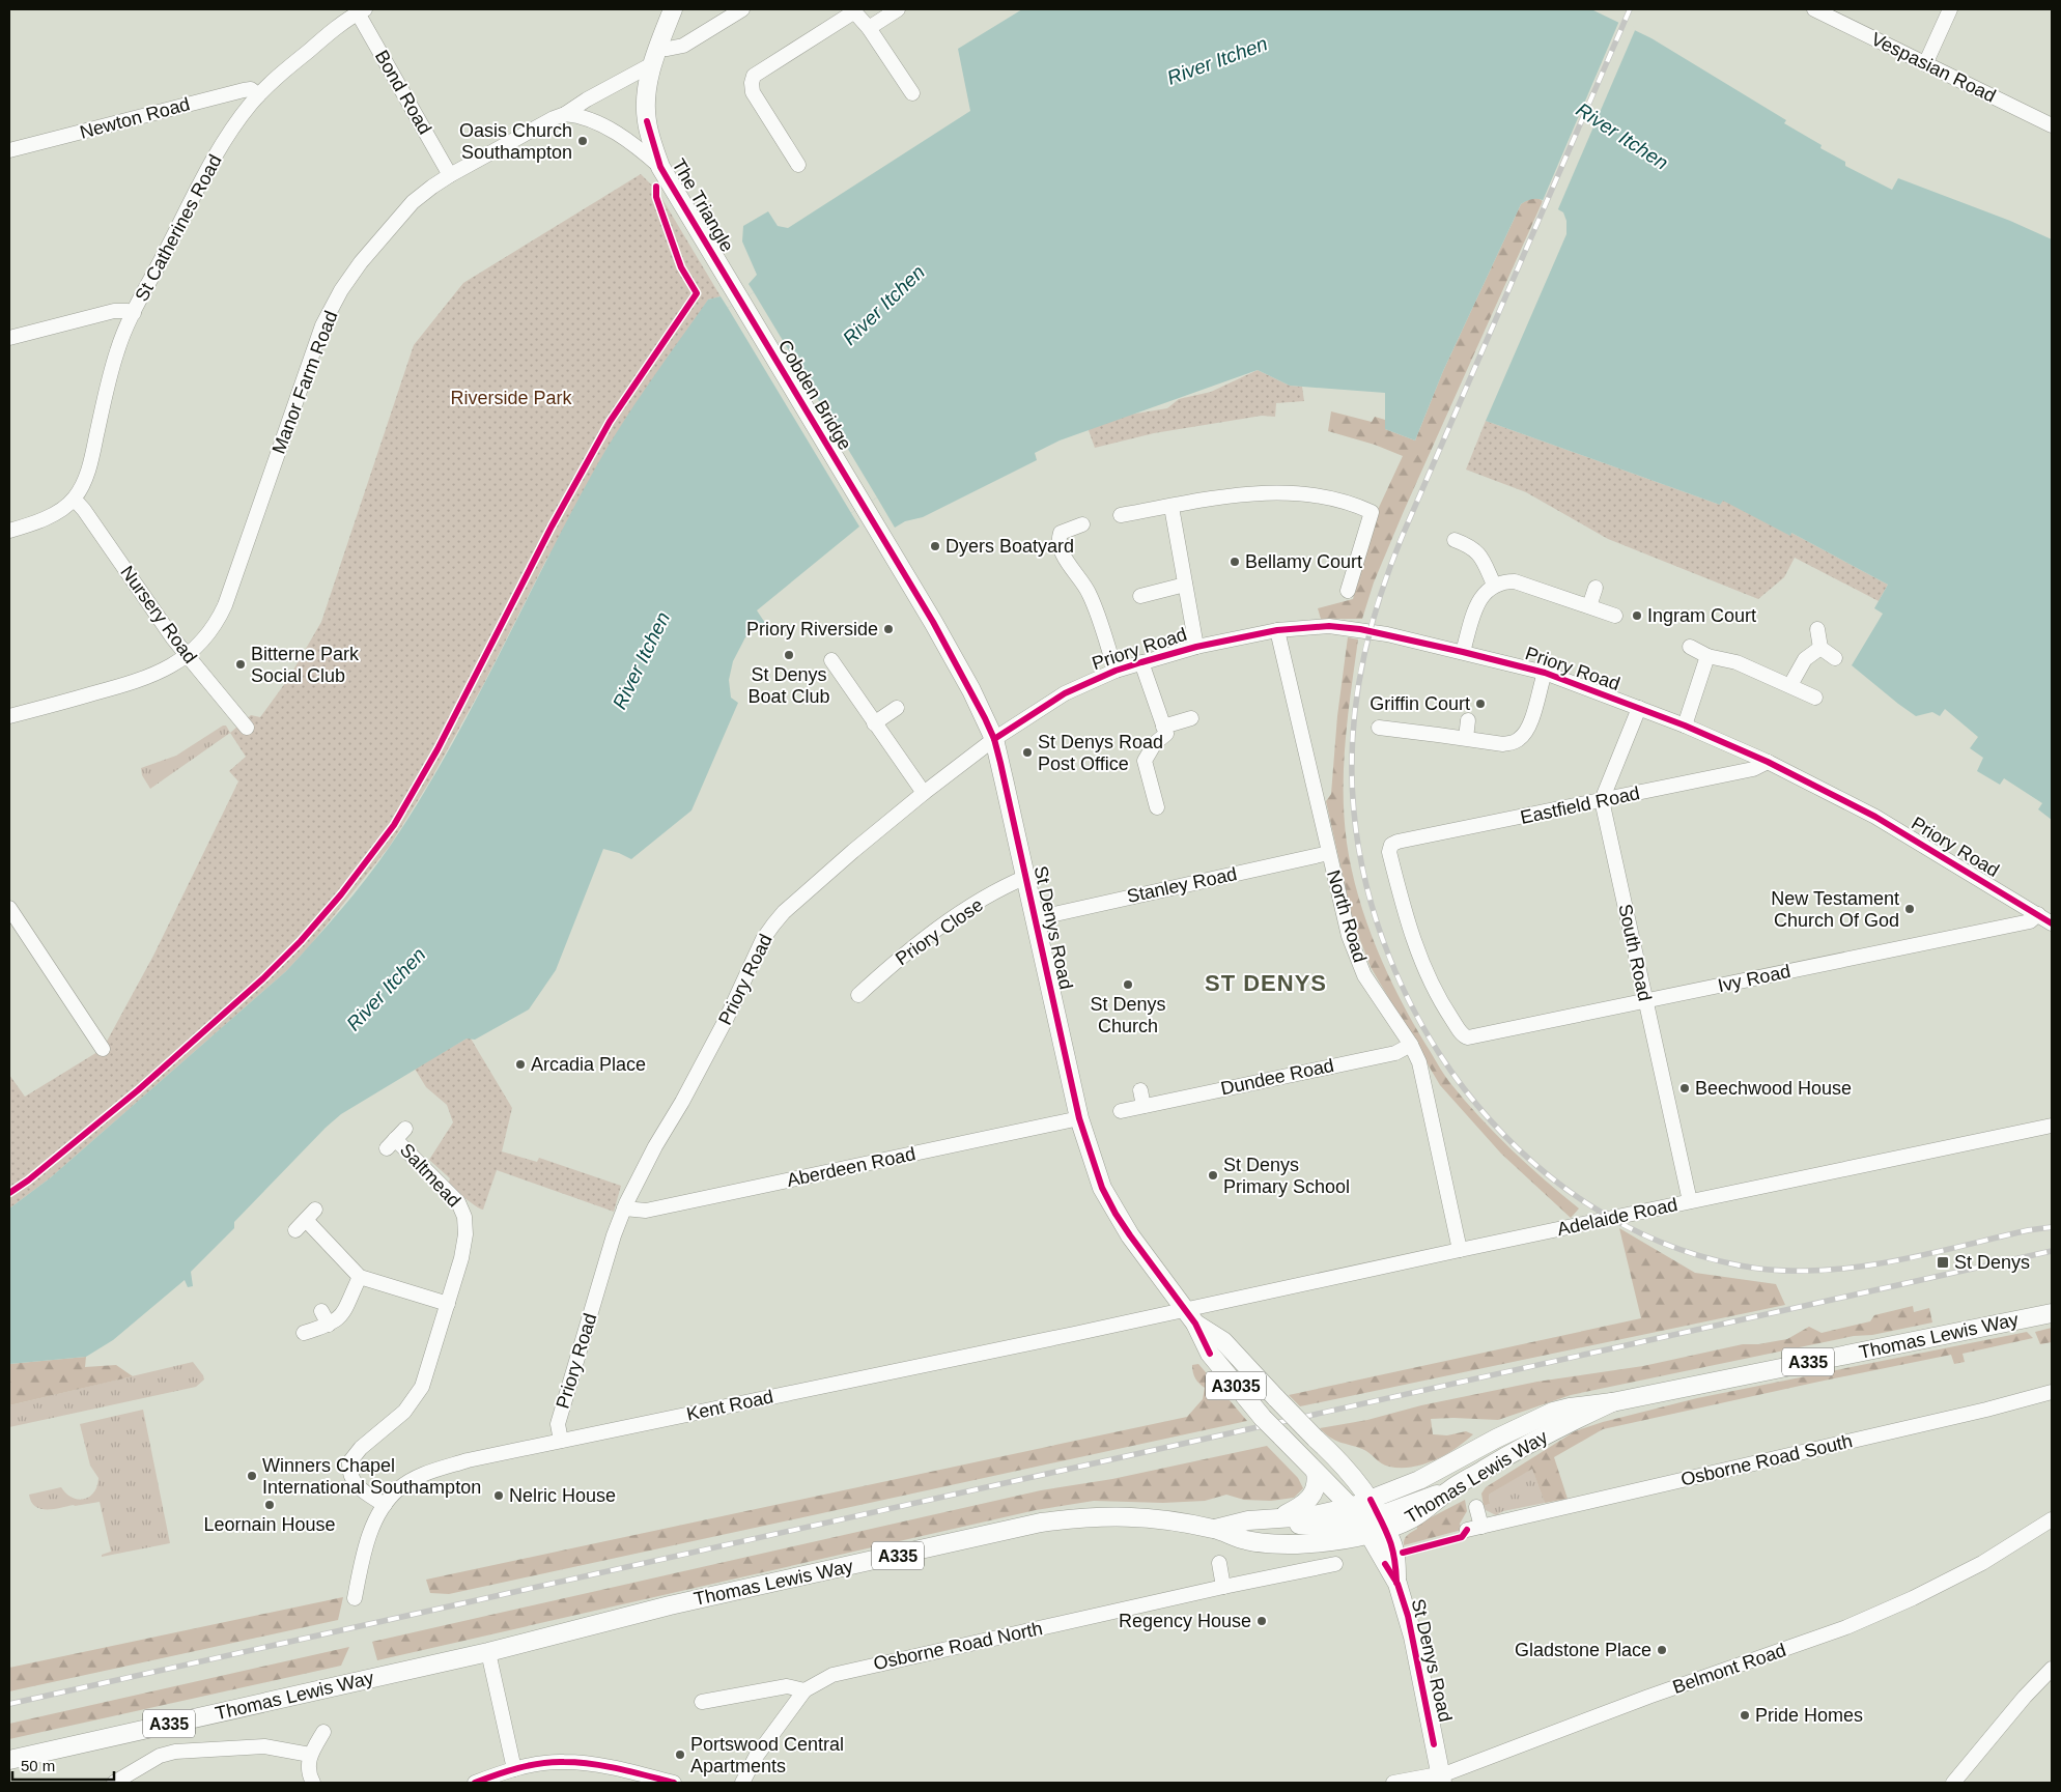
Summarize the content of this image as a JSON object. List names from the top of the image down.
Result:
{
  "streets": {
    "main road": [
      "The Triangle",
      "Cobden Bridge",
      "St Denys Road",
      "Thomas Lewis Way",
      "A335",
      "A3035"
    ],
    "street": [
      "Vespasian Road",
      "Bond Road",
      "Newton Road",
      "St Catherines Road",
      "Manor Farm Road",
      "Nursery Road",
      "Priory Road",
      "Eastfield Road",
      "Stanley Road",
      "North Road",
      "Priory Close",
      "South Road",
      "Ivy Road",
      "Dundee Road",
      "Aberdeen Road",
      "Saltmead",
      "Adelaide Road",
      "Kent Road",
      "Osborne Road South",
      "Osborne Road North",
      "Belmont Road"
    ]
  },
  "crossings": [
    ["Bond Road", "St Catherines Road"],
    ["Bond Road", "Manor Farm Road"],
    ["Newton Road", "St Catherines Road"],
    ["The Triangle", "Manor Farm Road"],
    ["The Triangle", "Cobden Bridge"],
    ["The Triangle", "A3035"],
    ["St Catherines Road", "Nursery Road"],
    ["Manor Farm Road", "Nursery Road"],
    ["Manor Farm Road", "A3035"],
    ["Cobden Bridge", "St Denys Road"],
    ["Priory Road", "Eastfield Road"],
    ["Priory Road", "North Road"],
    ["Priory Road", "St Denys Road"],
    ["Priory Road", "Ivy Road"],
    ["Priory Road", "Aberdeen Road"],
    ["Priory Road", "Kent Road"],
    ["Eastfield Road", "South Road"],
    ["Eastfield Road", "Ivy Road"],
    ["Stanley Road", "North Road"],
    ["Stanley Road", "St Denys Road"],
    ["North Road", "Dundee Road"],
    ["North Road", "Adelaide Road"],
    ["St Denys Road", "Priory Close"],
    ["St Denys Road", "Aberdeen Road"],
    ["St Denys Road", "Adelaide Road"],
    ["St Denys Road", "Thomas Lewis Way"],
    ["St Denys Road", "Kent Road"],
    ["St Denys Road", "Belmont Road"],
    ["South Road", "Ivy Road"],
    ["South Road", "Adelaide Road"],
    ["Saltmead", "Kent Road"],
    ["Adelaide Road", "Kent Road"]
  ],
  "districts": ["ST DENYS"],
  "water": ["River Itchen"],
  "parks": ["Riverside Park"],
  "places": {
    "other": [
      "Oasis Church Southampton",
      "Dyers Boatyard",
      "Bellamy Court",
      "Ingram Court",
      "Priory Riverside",
      "St Denys Boat Club",
      "Bitterne Park Social Club",
      "Griffin Court",
      "St Denys Road Post Office",
      "New Testament Church Of God",
      "St Denys Church",
      "Arcadia Place",
      "Beechwood House",
      "St Denys Primary School",
      "Winners Chapel International Southampton",
      "Nelric House",
      "Leornain House",
      "Regency House",
      "Gladstone Place",
      "Pride Homes",
      "Portswood Central Apartments"
    ],
    "transit": ["St Denys"]
  },
  "scale_bar": "50 m"
}
